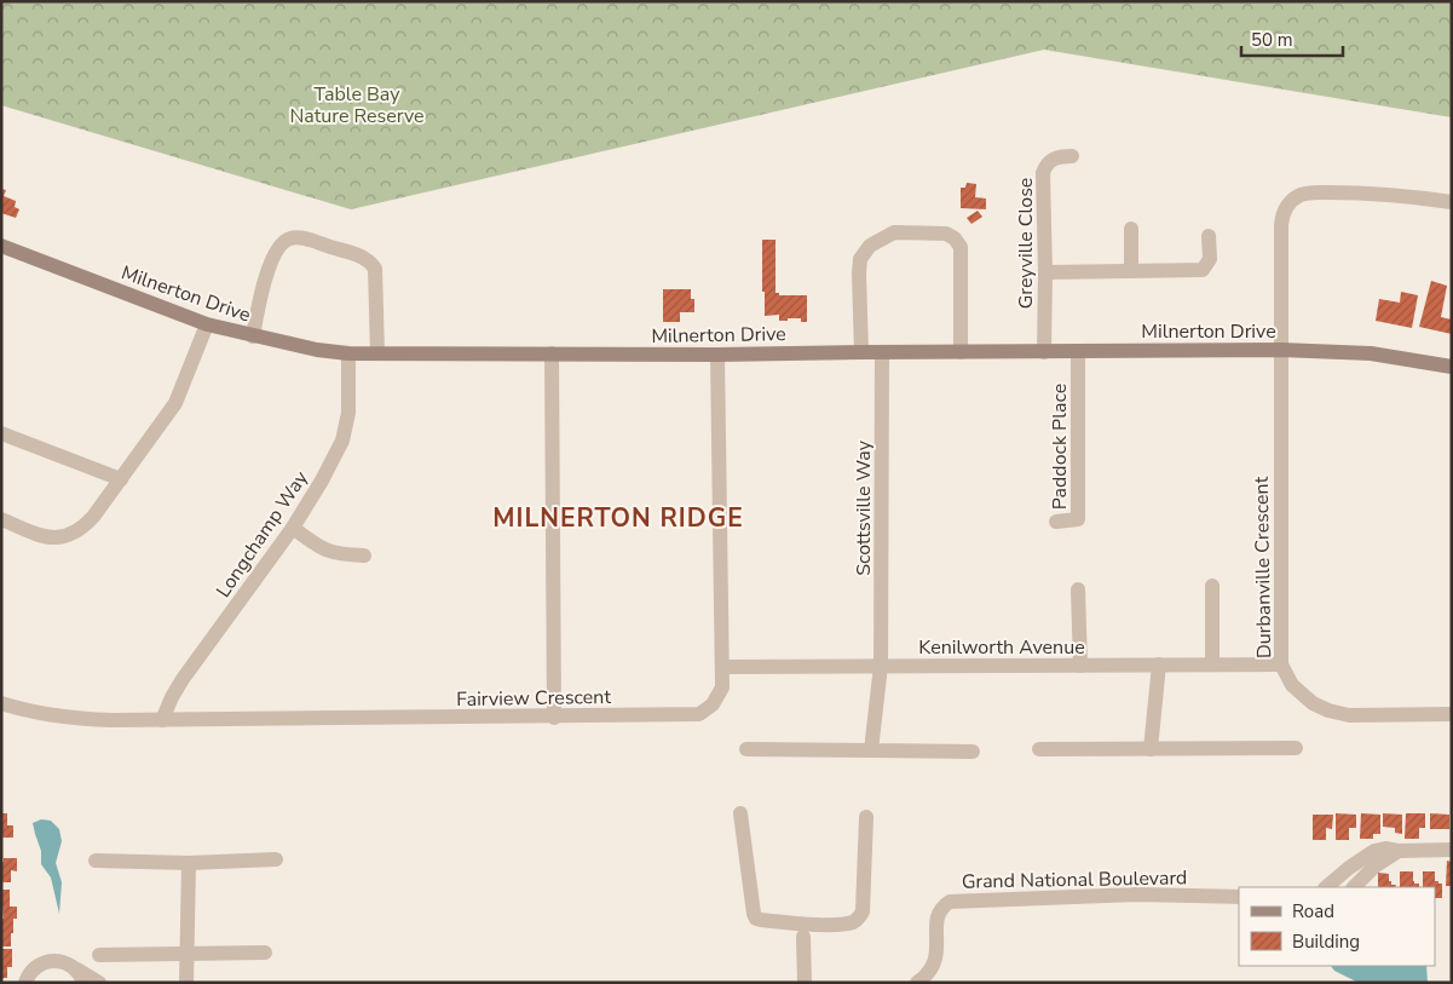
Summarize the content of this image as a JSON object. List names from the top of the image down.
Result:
{
  "streets": {
    "street": [
      "Greyville Close",
      "Milnerton Drive",
      "Paddock Place",
      "Scottsville Way",
      "Longchamp Way",
      "Durbanville Crescent",
      "Kenilworth Avenue",
      "Fairview Crescent",
      "Grand National Boulevard"
    ]
  },
  "crossings": [
    ["Greyville Close", "Milnerton Drive"],
    ["Milnerton Drive", "Paddock Place"],
    ["Milnerton Drive", "Scottsville Way"],
    ["Milnerton Drive", "Longchamp Way"],
    ["Milnerton Drive", "Durbanville Crescent"],
    ["Milnerton Drive", "Fairview Crescent"],
    ["Scottsville Way", "Kenilworth Avenue"],
    ["Longchamp Way", "Fairview Crescent"],
    ["Durbanville Crescent", "Kenilworth Avenue"],
    ["Kenilworth Avenue", "Fairview Crescent"]
  ],
  "districts": ["MILNERTON RIDGE"],
  "parks": ["Table Bay Nature Reserve"],
  "legend": ["Road", "Building"],
  "scale_bar": "50 m"
}
